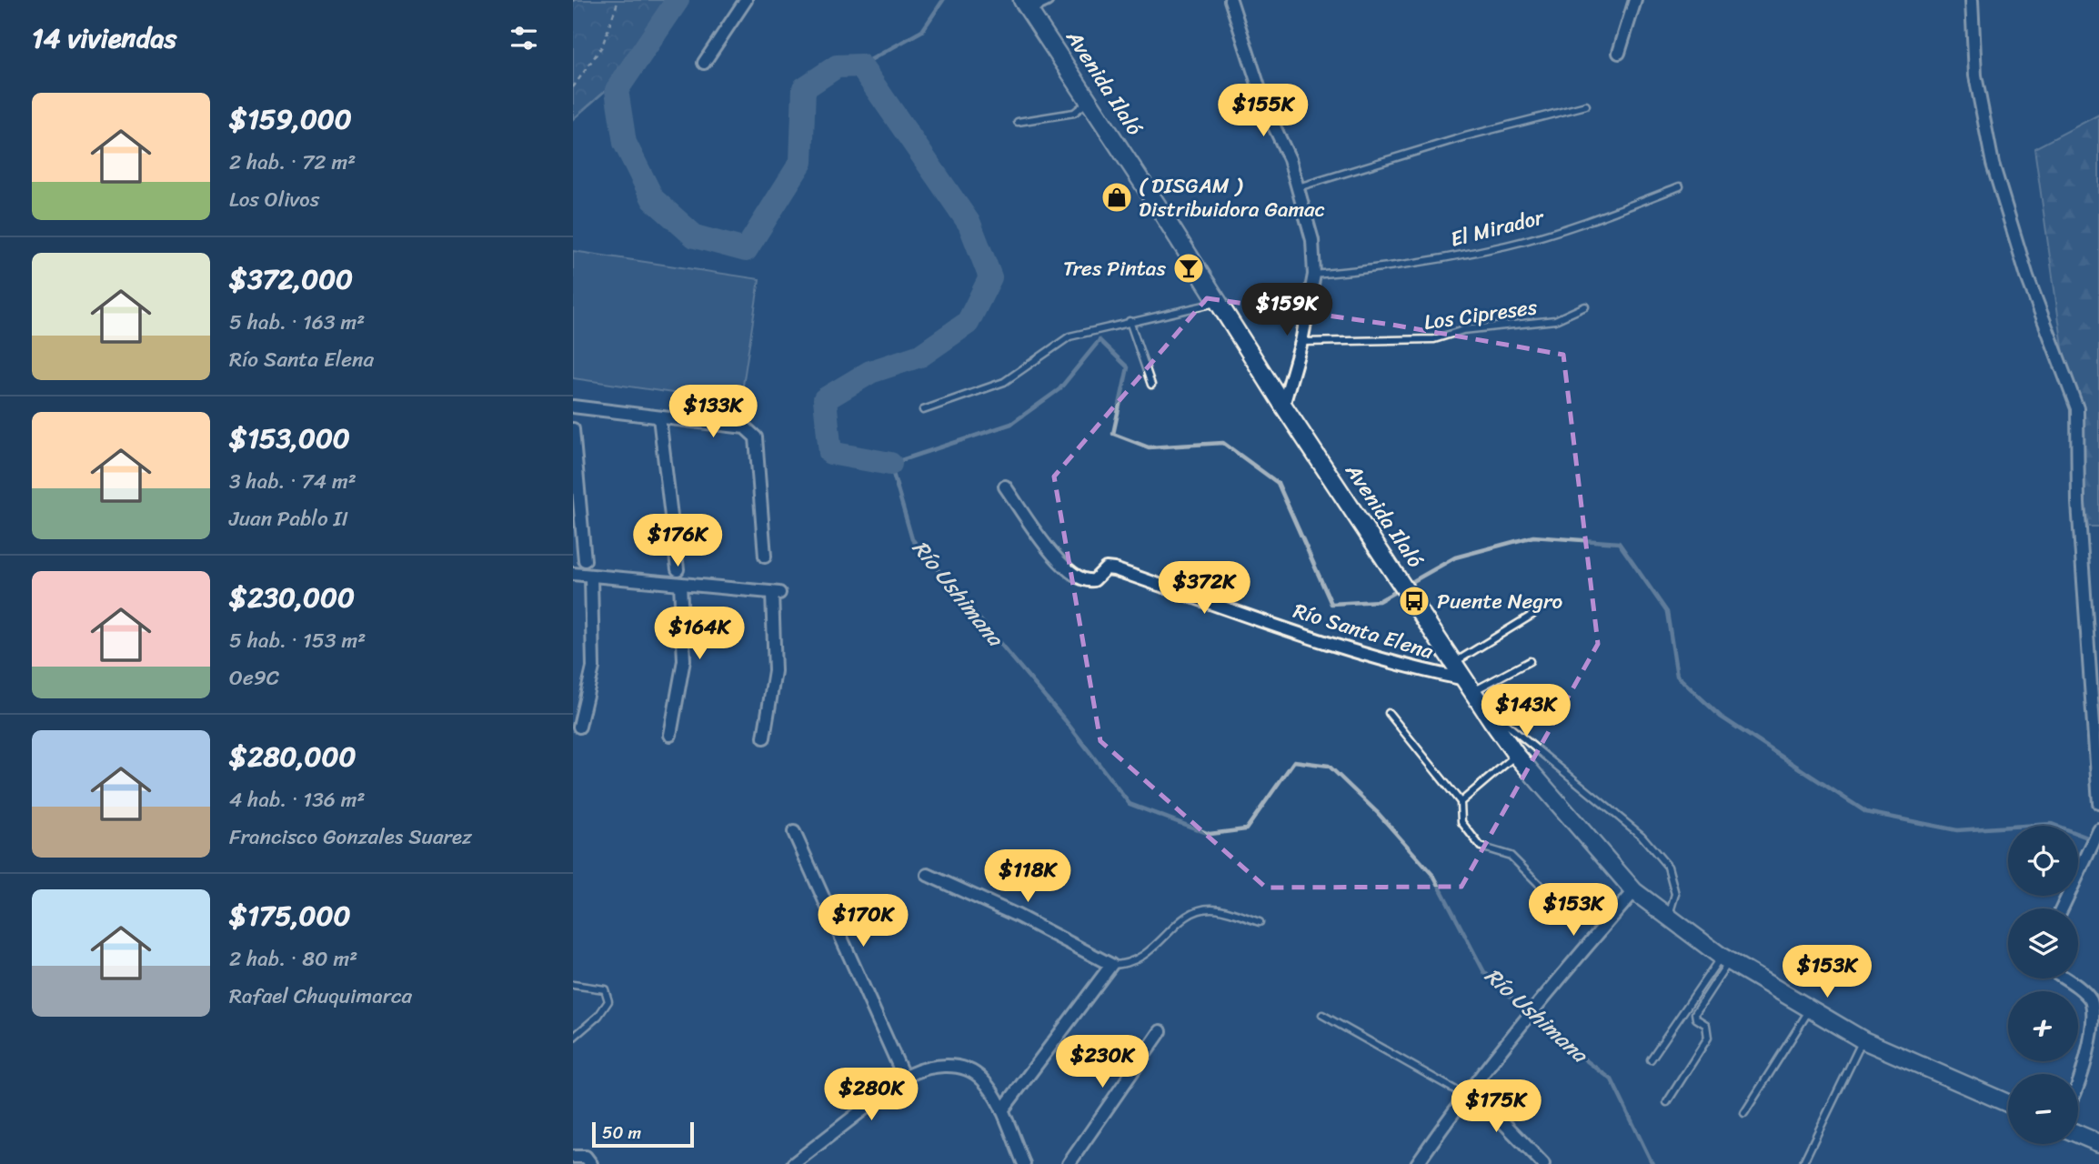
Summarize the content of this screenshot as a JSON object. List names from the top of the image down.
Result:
{
  "streets": {
    "main road": ["Avenida Ilaló"],
    "street": ["Río Santa Elena"],
    "lane": ["El Mirador", "Los Cipreses"]
  },
  "crossings": [
    ["Avenida Ilaló", "Río Santa Elena"]
  ],
  "water": ["Río Ushimana"],
  "places": {
    "shop": ["( DISGAM ) Distribuidora Gamac"],
    "bar": ["Tres Pintas"],
    "bus stop": ["Puente Negro"]
  },
  "scale_bar": "50 m",
  "page": {
    "heading": "14 viviendas",
    "list": [
      {
        "name": "$159,000",
        "note": "2 hab. · 72 m² · Los Olivos"
      },
      {
        "name": "$372,000",
        "note": "5 hab. · 163 m² · Río Santa Elena"
      },
      {
        "name": "$153,000",
        "note": "3 hab. · 74 m² · Juan Pablo II"
      },
      {
        "name": "$230,000",
        "note": "5 hab. · 153 m² · Oe9C"
      },
      {
        "name": "$280,000",
        "note": "4 hab. · 136 m² · Francisco Gonzales Suarez"
      },
      {
        "name": "$175,000",
        "note": "2 hab. · 80 m² · Rafael Chuquimarca"
      }
    ],
    "price": [
      "$155K",
      "$159K",
      "$133K",
      "$176K",
      "$372K",
      "$164K",
      "$143K",
      "$118K",
      "$153K",
      "$170K",
      "$153K",
      "$230K",
      "$280K",
      "$175K"
    ],
    "map_buttons": ["+", "−"],
    "scale": "50 m"
  }
}
